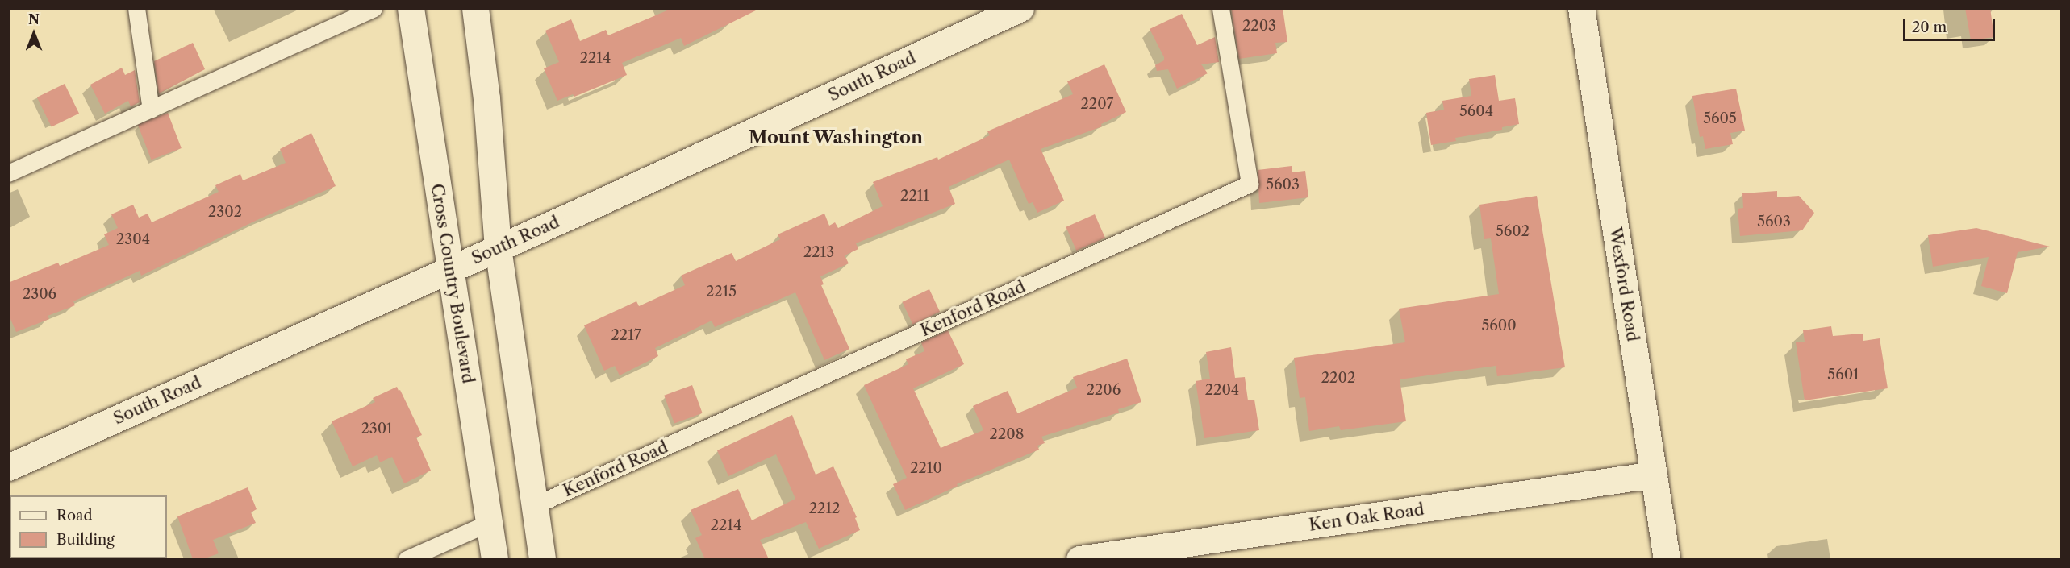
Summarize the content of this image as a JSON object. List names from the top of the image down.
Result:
{
  "streets": {
    "street": [
      "South Road",
      "Cross Country Boulevard",
      "Wexford Road",
      "Ken Oak Road"
    ],
    "lane": ["Kenford Road"]
  },
  "crossings": [
    ["South Road", "Cross Country Boulevard"],
    ["Wexford Road", "Ken Oak Road"]
  ],
  "districts": ["Mount Washington"],
  "house_numbers": [
    "2203",
    "2214",
    "2207",
    "5604",
    "5605",
    "5603",
    "2211",
    "2302",
    "5603",
    "5602",
    "2304",
    "2213",
    "2215",
    "2306",
    "5600",
    "2217",
    "5601",
    "2202",
    "2206",
    "2204",
    "2301",
    "2208",
    "2210",
    "2212",
    "2214"
  ],
  "legend": ["Road", "Building"],
  "scale_bar": "20 m",
  "north": "top"
}
